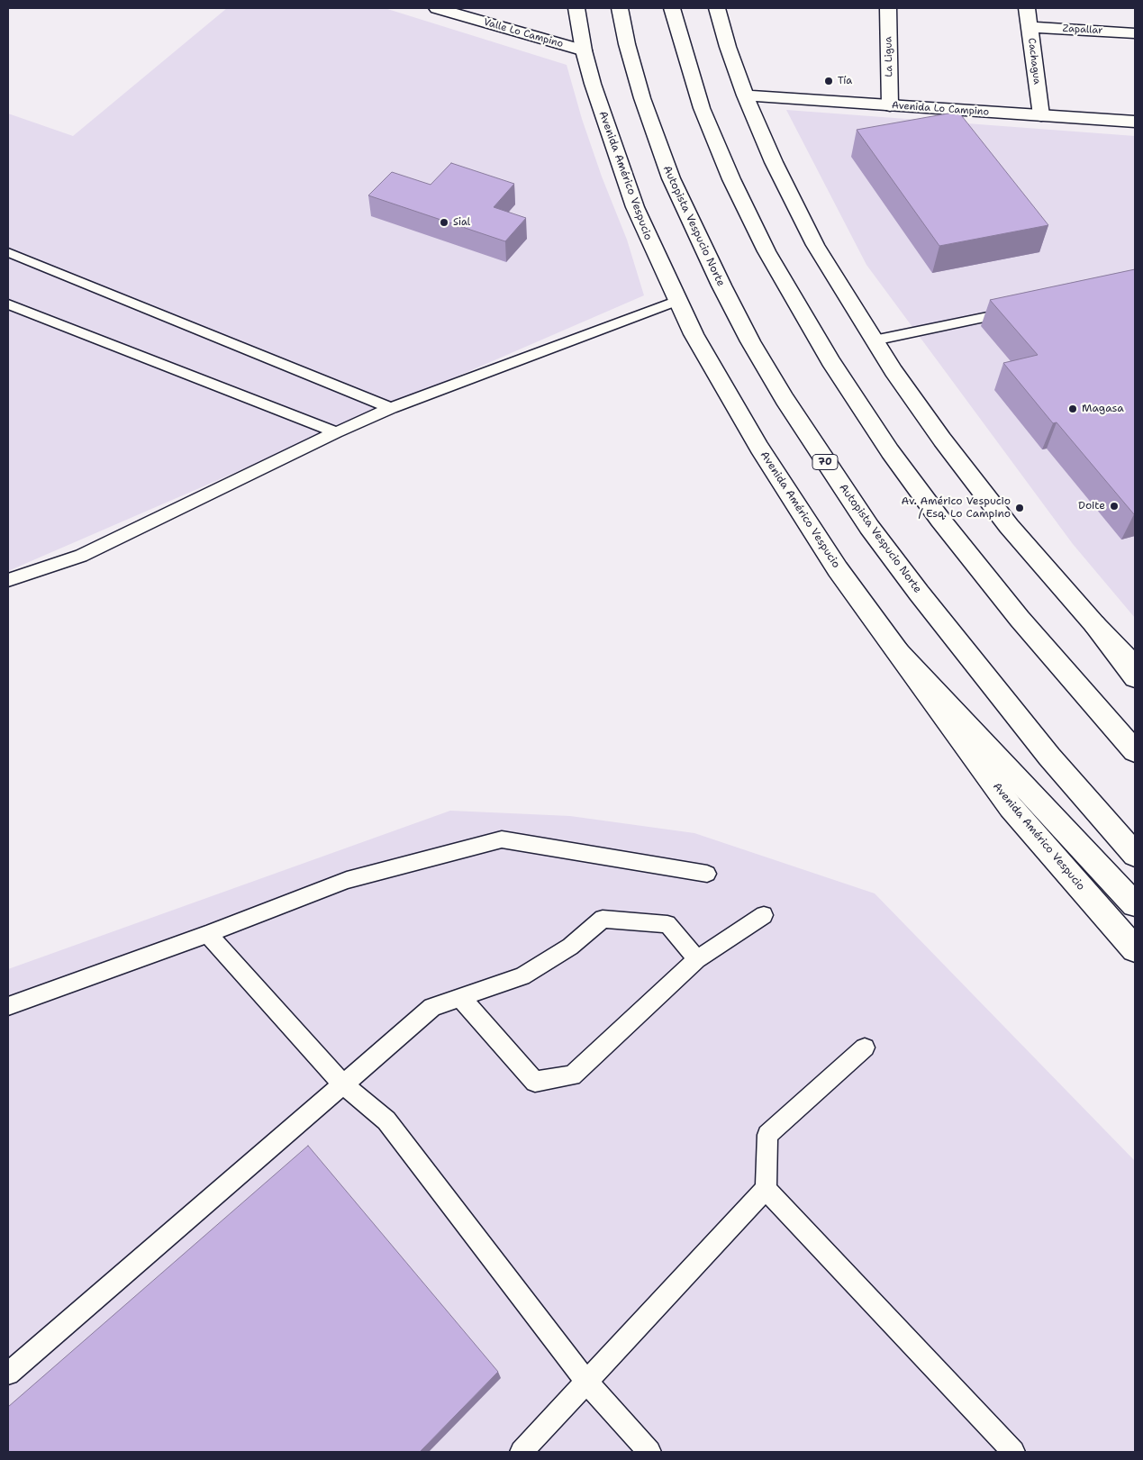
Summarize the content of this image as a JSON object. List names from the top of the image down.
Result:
{
  "streets": {
    "main road": [
      "Zapallar",
      "Valle Lo Campino",
      "La Ligua",
      "Cachagua",
      "Avenida Lo Campino",
      "Avenida Américo Vespucio",
      "Autopista Vespucio Norte",
      "70"
    ]
  },
  "crossings": [
    ["Zapallar", "Cachagua"],
    ["Valle Lo Campino", "Avenida Américo Vespucio"],
    ["La Ligua", "Avenida Lo Campino"],
    ["Cachagua", "Avenida Lo Campino"]
  ],
  "places": [
    "Tía",
    "Sial",
    "Magasa",
    "Doite",
    "Av. Américo Vespucio / Esq. Lo Campino"
  ]
}
